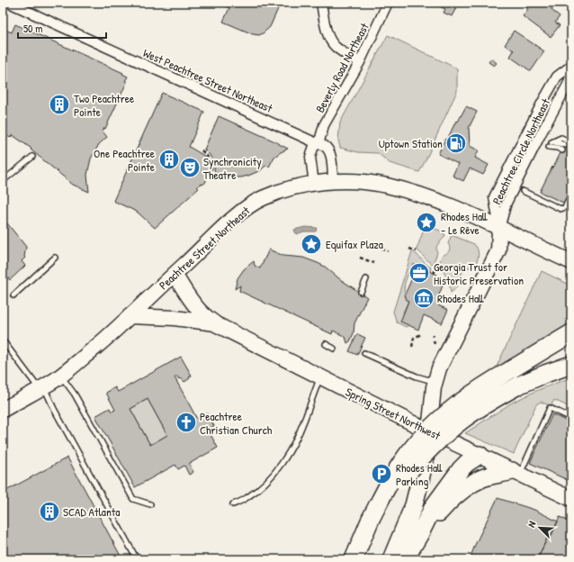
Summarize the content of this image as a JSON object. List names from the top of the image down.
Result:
{
  "streets": {
    "main road": ["Peachtree Street Northeast", "Spring Street Northwest"],
    "street": ["Beverly Road Northeast", "West Peachtree Street Northeast", "Peachtree Circle Northeast"]
  },
  "crossings": [
    ["Beverly Road Northeast", "West Peachtree Street Northeast"],
    ["West Peachtree Street Northeast", "Peachtree Street Northeast"],
    ["Peachtree Circle Northeast", "Peachtree Street Northeast"],
    ["Peachtree Street Northeast", "Spring Street Northwest"]
  ],
  "places": {
    "building": ["Two Peachtree Pointe", "One Peachtree Pointe", "SCAD Atlanta"],
    "fuel station": ["Uptown Station"],
    "theatre": ["Synchronicity Theatre"],
    "place": ["Rhodes Hall - Le Rêve", "Equifax Plaza"],
    "office": ["Georgia Trust for Historic Preservation"],
    "museum": ["Rhodes Hall"],
    "church": ["Peachtree Christian Church"],
    "parking": ["Rhodes Hall Parking"]
  },
  "scale_bar": "50 m",
  "north": "top left"
}
